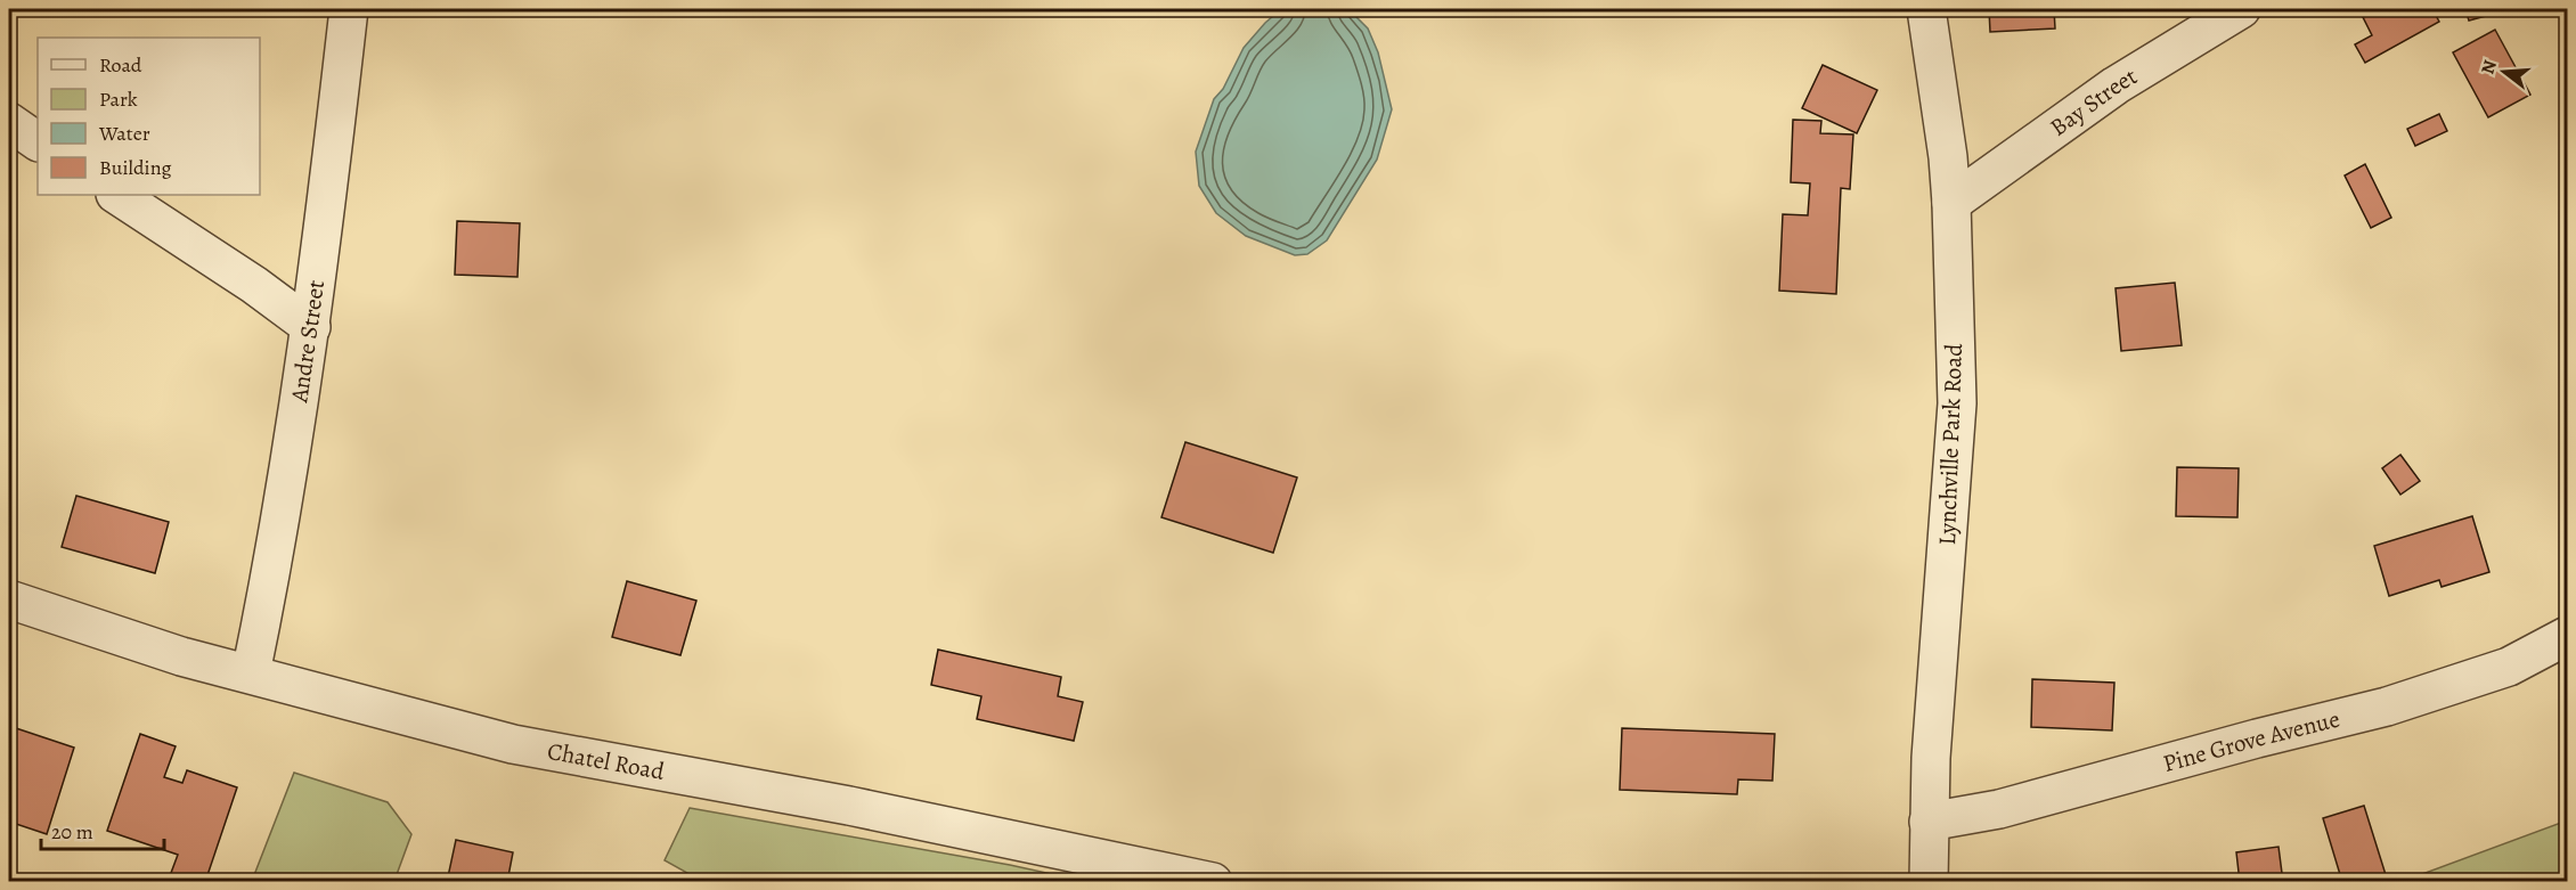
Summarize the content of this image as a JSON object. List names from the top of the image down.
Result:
{
  "streets": {
    "street": [
      "Bay Street",
      "Andre Street",
      "Lynchville Park Road",
      "Pine Grove Avenue",
      "Chatel Road"
    ]
  },
  "crossings": [
    ["Bay Street", "Lynchville Park Road"],
    ["Andre Street", "Chatel Road"],
    ["Lynchville Park Road", "Pine Grove Avenue"]
  ],
  "legend": [
    "Road",
    "Park",
    "Water",
    "Building"
  ],
  "scale_bar": "20 m",
  "north": "left"
}
